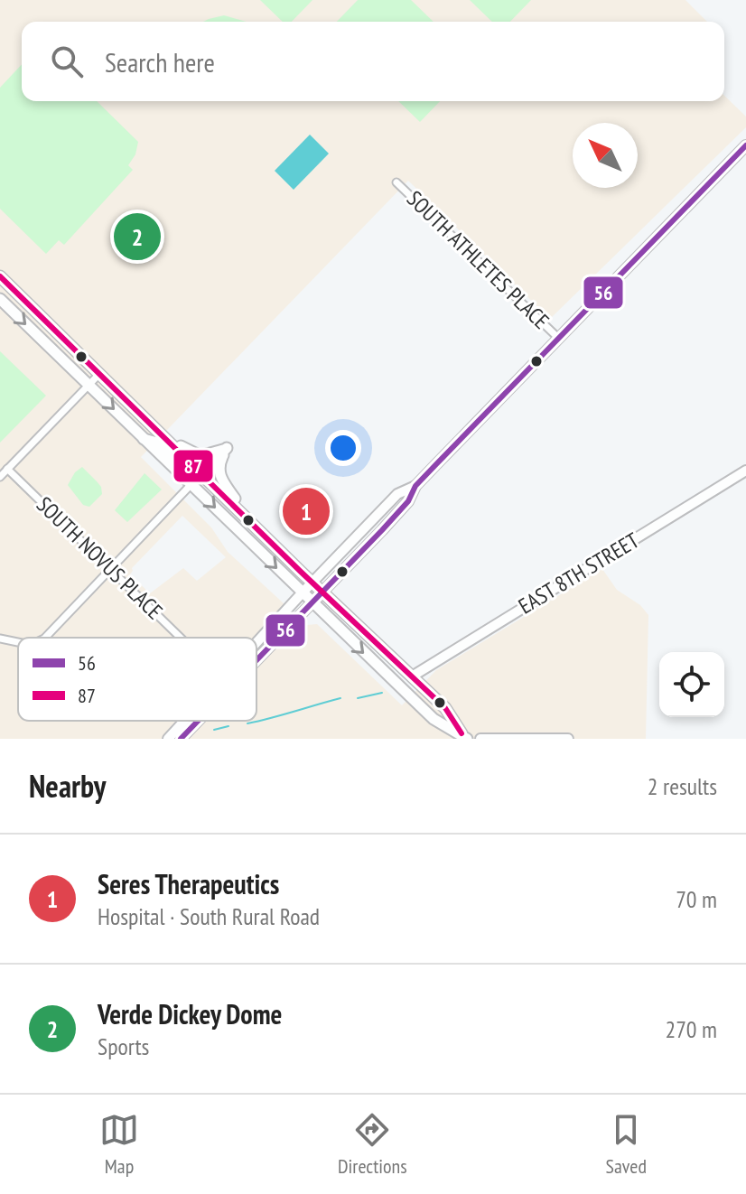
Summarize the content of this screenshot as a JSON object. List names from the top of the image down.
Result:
{
  "streets": {
    "main road": ["EAST 8TH STREET"],
    "street": ["SOUTH ATHLETES PLACE", "SOUTH NOVUS PLACE"]
  },
  "lines": ["transit line 56", "transit line 87"],
  "legend": ["56", "87"],
  "north": "top left",
  "page": {
    "search": "Search here",
    "pins": ["2", "1"],
    "heading": ["Nearby", "2 results"],
    "list": [
      {
        "mark": "1",
        "name": "Seres Therapeutics",
        "note": "Hospital · South Rural Road",
        "value": "70 m"
      },
      {
        "mark": "2",
        "name": "Verde Dickey Dome",
        "note": "Sports",
        "value": "270 m"
      }
    ],
    "nav": ["Map", "Directions", "Saved"]
  }
}
